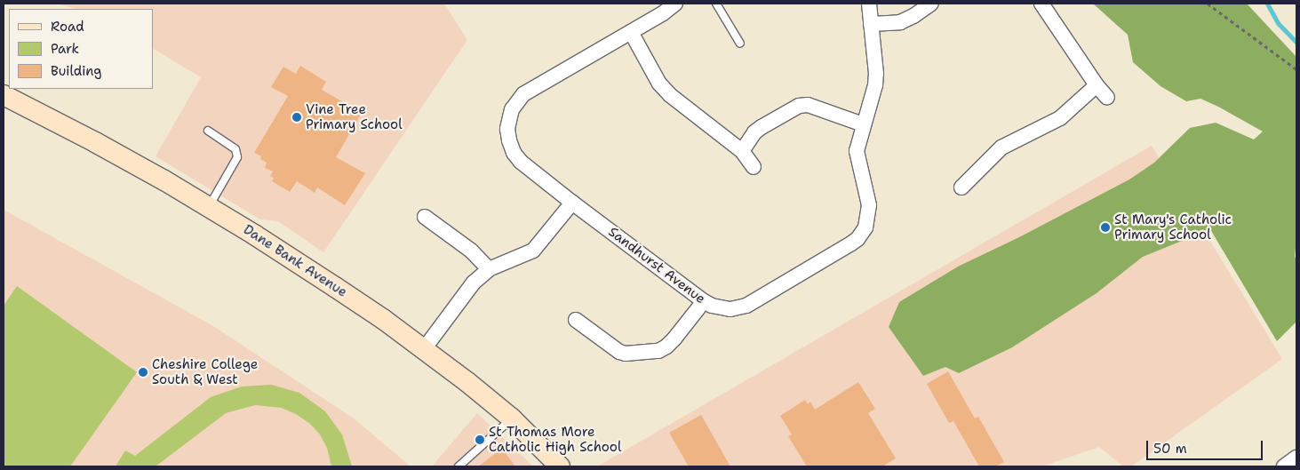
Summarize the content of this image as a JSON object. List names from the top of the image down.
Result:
{
  "streets": {
    "street": ["Dane Bank Avenue", "Sandhurst Avenue"]
  },
  "places": [
    "Vine Tree Primary School",
    "St Mary's Catholic Primary School",
    "Cheshire College South & West",
    "St Thomas More Catholic High School"
  ],
  "legend": ["Road", "Park", "Building"],
  "scale_bar": "50 m"
}
